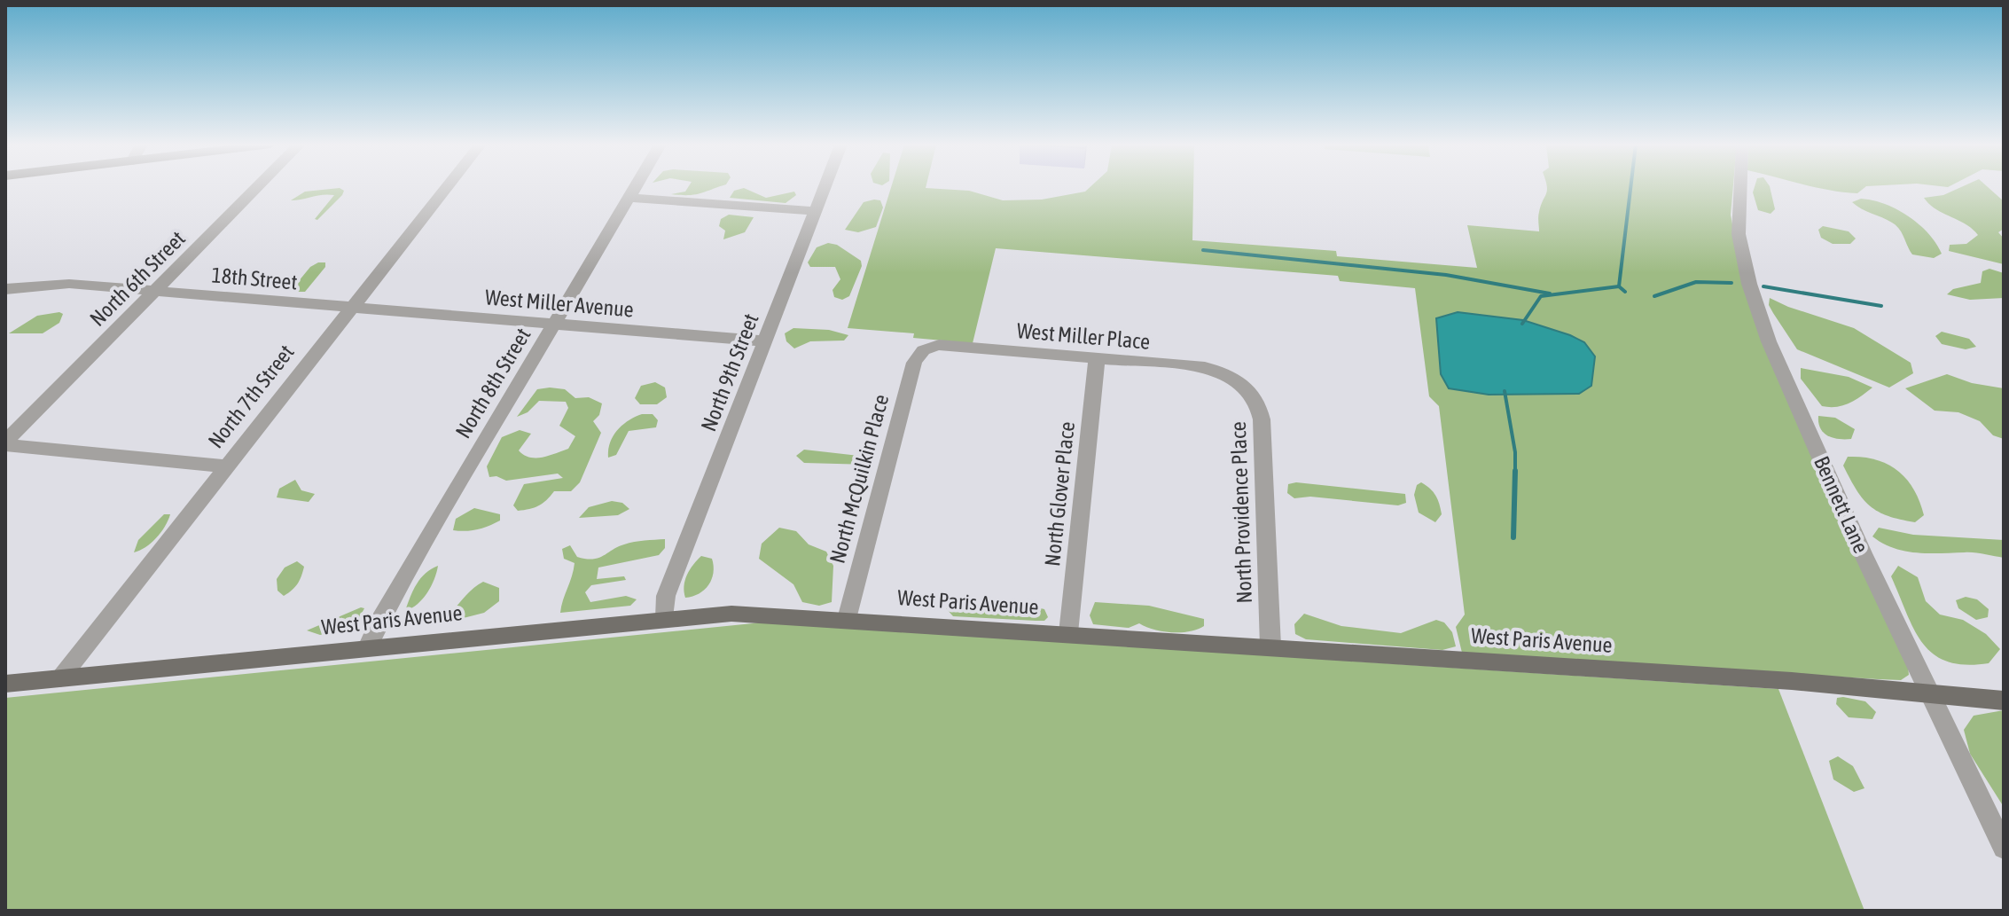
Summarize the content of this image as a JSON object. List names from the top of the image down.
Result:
{
  "streets": {
    "main road": ["West Paris Avenue"],
    "street": [
      "North 6th Street",
      "18th Street",
      "West Miller Avenue",
      "West Miller Place",
      "North 9th Street",
      "North 8th Street",
      "North 7th Street",
      "North McQuilkin Place",
      "North Glover Place",
      "Bennett Lane",
      "North Providence Place"
    ]
  },
  "crossings": [
    ["North 6th Street", "18th Street"],
    ["18th Street", "West Miller Avenue"],
    ["18th Street", "North 7th Street"],
    ["West Miller Avenue", "North 9th Street"],
    ["West Miller Avenue", "North 8th Street"],
    ["West Miller Avenue", "North 7th Street"],
    ["West Miller Place", "North McQuilkin Place"],
    ["West Miller Place", "North Glover Place"],
    ["West Miller Place", "North Providence Place"],
    ["North 9th Street", "West Paris Avenue"],
    ["North 8th Street", "West Paris Avenue"],
    ["North 7th Street", "West Paris Avenue"],
    ["North McQuilkin Place", "West Paris Avenue"],
    ["North Glover Place", "West Paris Avenue"],
    ["Bennett Lane", "West Paris Avenue"],
    ["North Providence Place", "West Paris Avenue"]
  ]
}
